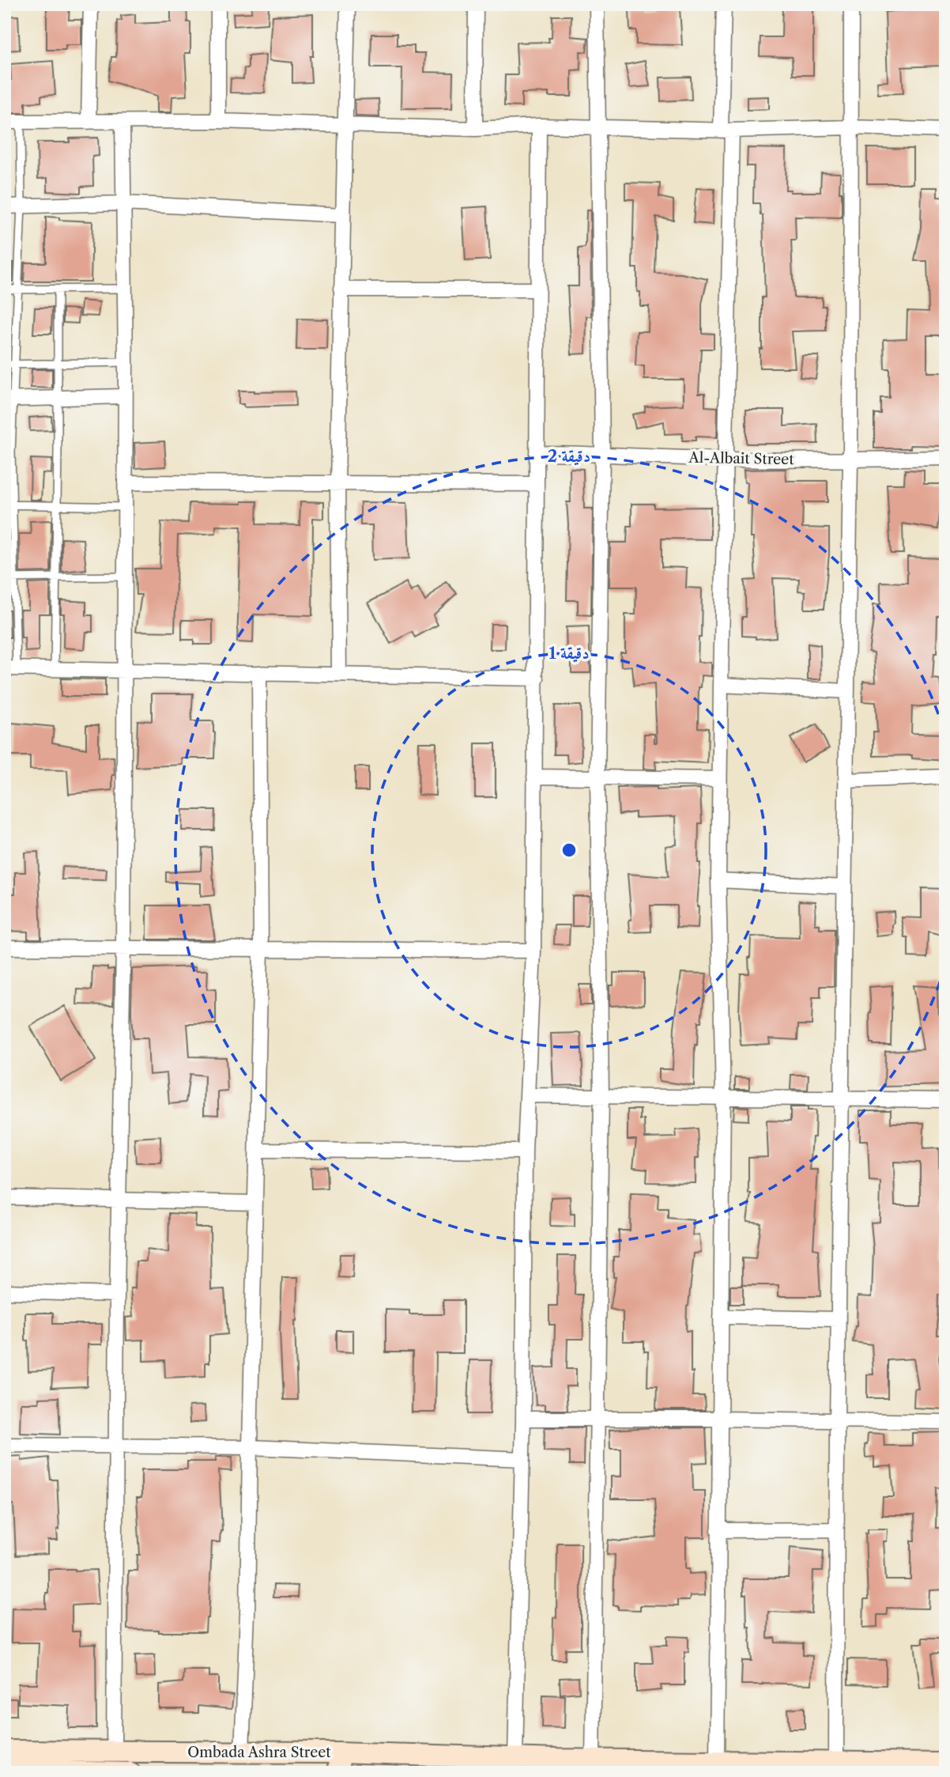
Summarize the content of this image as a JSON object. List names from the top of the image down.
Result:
{
  "streets": {
    "main road": ["Ombada Ashra Street"],
    "street": ["Al-Albait Street"]
  },
  "rings": ["2 دقيقة", "1 دقيقة"]
}
